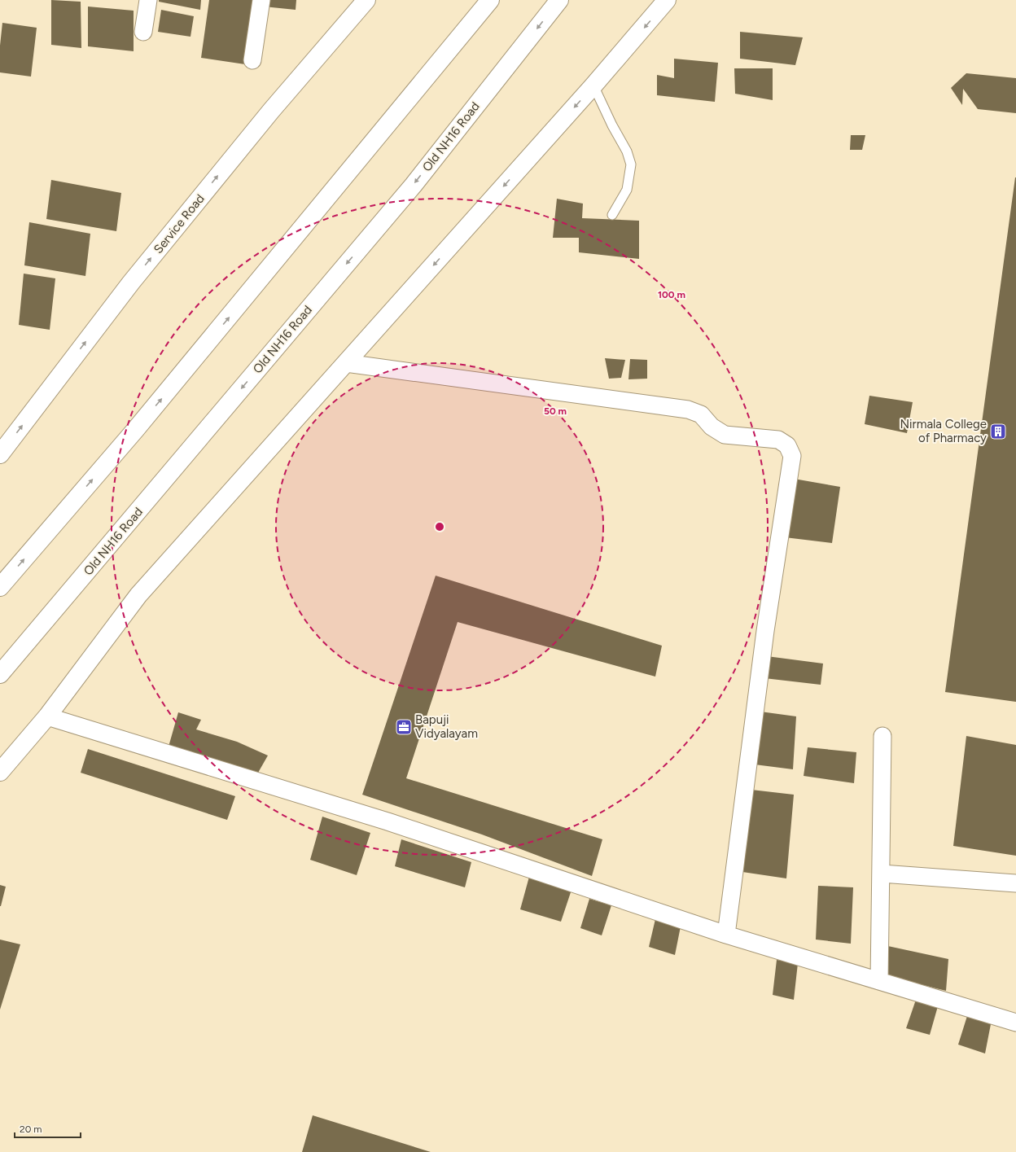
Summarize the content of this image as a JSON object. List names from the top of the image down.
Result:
{
  "streets": {
    "main road": ["Old NH16 Road", "Service Road"]
  },
  "places": {
    "building": ["Nirmala College of Pharmacy"],
    "office": ["Bapuji Vidyalayam"]
  },
  "scale_bar": "20 m",
  "rings": ["100 m", "50 m"]
}
